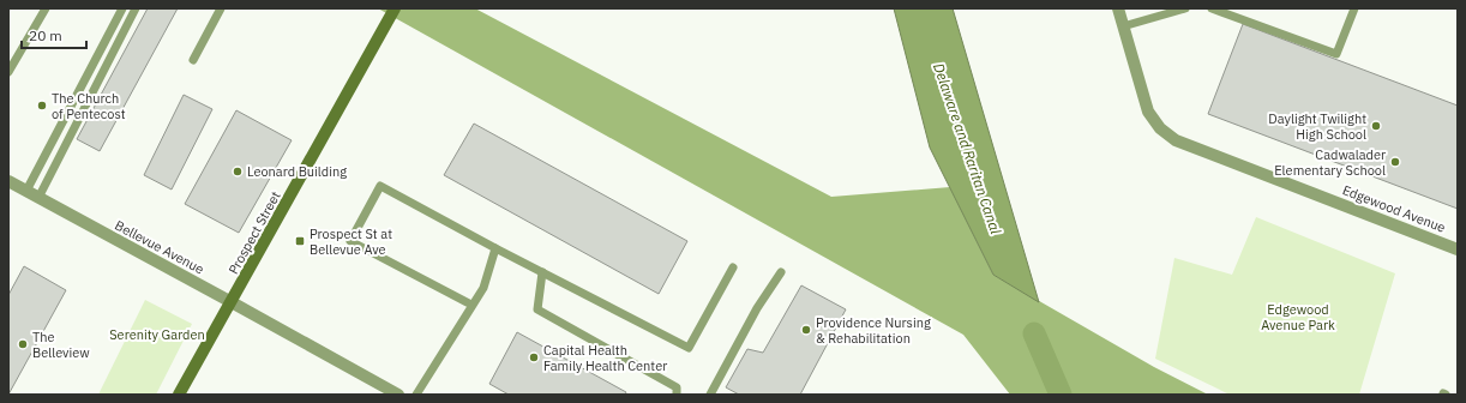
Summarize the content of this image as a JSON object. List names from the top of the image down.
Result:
{
  "streets": {
    "street": ["Edgewood Avenue", "Prospect Street", "Bellevue Avenue"]
  },
  "crossings": [
    ["Prospect Street", "Bellevue Avenue"]
  ],
  "water": ["Delaware and Raritan Canal"],
  "parks": ["Edgewood Avenue Park", "Serenity Garden"],
  "places": {
    "other": [
      "The Church of Pentecost",
      "Daylight Twilight High School",
      "Cadwalader Elementary School",
      "Leonard Building",
      "Providence Nursing & Rehabilitation",
      "The Belleview",
      "Capital Health Family Health Center"
    ],
    "transit": ["Prospect St at Bellevue Ave"]
  },
  "scale_bar": "20 m"
}
